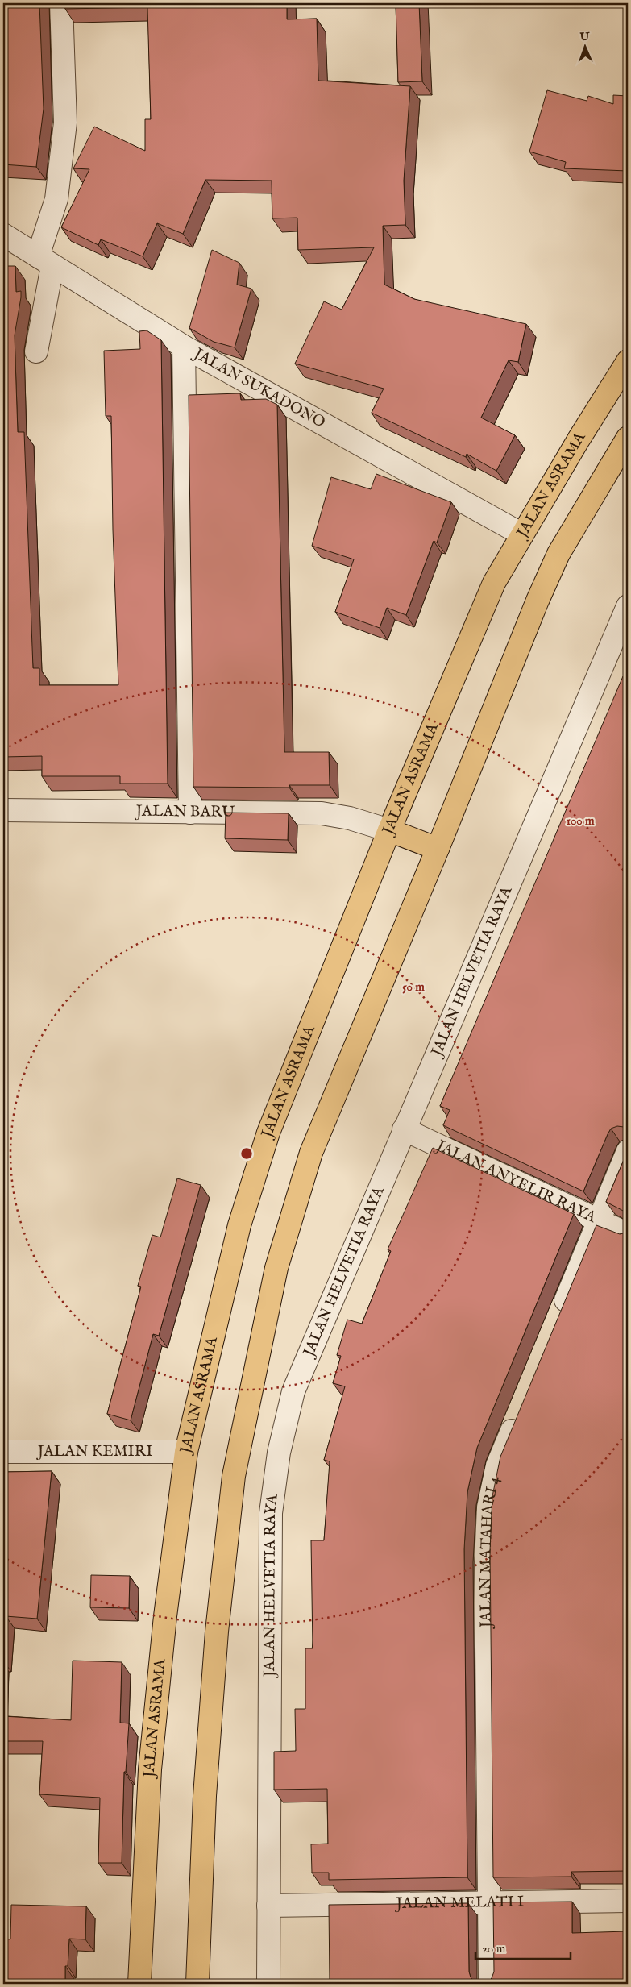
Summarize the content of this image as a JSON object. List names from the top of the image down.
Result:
{
  "streets": {
    "highway": ["JALAN ASRAMA"],
    "street": [
      "JALAN SUKADONO",
      "JALAN BARU",
      "JALAN HELVETIA RAYA",
      "JALAN ANYELIR RAYA",
      "JALAN KEMIRI",
      "JALAN MATAHARI 4",
      "JALAN MELATI I"
    ]
  },
  "crossings": [
    ["JALAN SUKADONO", "JALAN ASRAMA"],
    ["JALAN ASRAMA", "JALAN BARU"],
    ["JALAN ASRAMA", "JALAN KEMIRI"],
    ["JALAN HELVETIA RAYA", "JALAN ANYELIR RAYA"],
    ["JALAN HELVETIA RAYA", "JALAN MELATI I"],
    ["JALAN MATAHARI 4", "JALAN MELATI I"]
  ],
  "scale_bar": "20 m",
  "north": "top",
  "rings": ["100 m", "50 m"]
}
